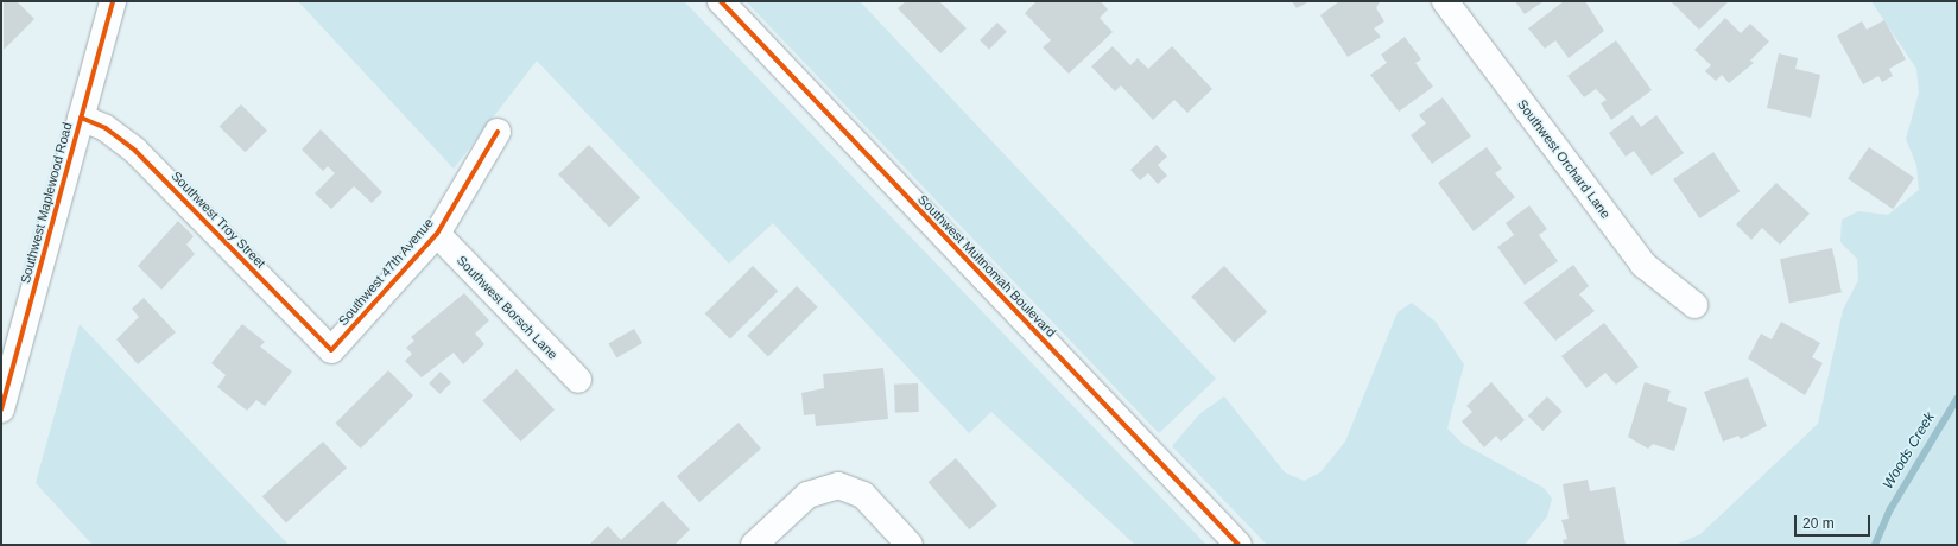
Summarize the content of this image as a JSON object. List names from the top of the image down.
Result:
{
  "streets": {
    "street": [
      "Southwest Orchard Lane",
      "Southwest Maplewood Road",
      "Southwest Troy Street",
      "Southwest Multnomah Boulevard",
      "Southwest 47th Avenue",
      "Southwest Borsch Lane"
    ]
  },
  "crossings": [
    ["Southwest Maplewood Road", "Southwest Troy Street"],
    ["Southwest Troy Street", "Southwest 47th Avenue"],
    ["Southwest 47th Avenue", "Southwest Borsch Lane"]
  ],
  "water": ["Woods Creek"],
  "scale_bar": "20 m"
}
